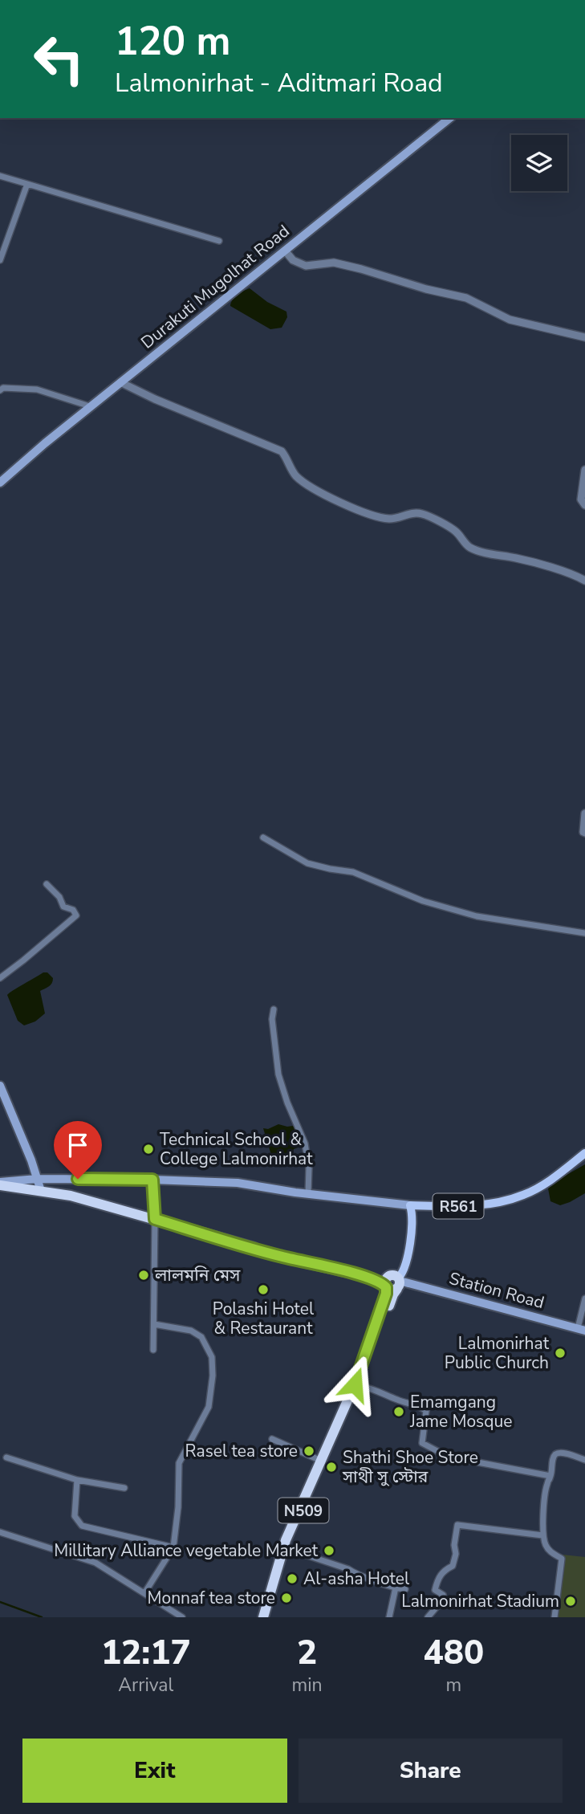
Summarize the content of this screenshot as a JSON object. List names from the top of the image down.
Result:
{
  "streets": {
    "highway": ["N509"],
    "main road": ["Durakuti Mugolhat Road", "R561", "Station Road"]
  },
  "crossings": [
    ["R561", "Station Road"],
    ["R561", "N509"],
    ["Station Road", "N509"]
  ],
  "places": [
    "Technical School & College Lalmonirhat",
    "লালমনি মেস",
    "Polashi Hotel & Restaurant",
    "Lalmonirhat Public Church",
    "Emamgang Jame Mosque",
    "Rasel tea store",
    "Shathi Shoe Store সাথী সু স্টোর",
    "Millitary Alliance vegetable Market",
    "Al-asha Hotel",
    "Monnaf tea store",
    "Lalmonirhat Stadium"
  ],
  "page": {
    "turn": ["120 m", "Lalmonirhat - Aditmari Road"],
    "eta": [
      "12:17",
      "Arrival",
      "2",
      "min",
      "480",
      "m"
    ],
    "buttons": ["Exit", "Share"]
  }
}
